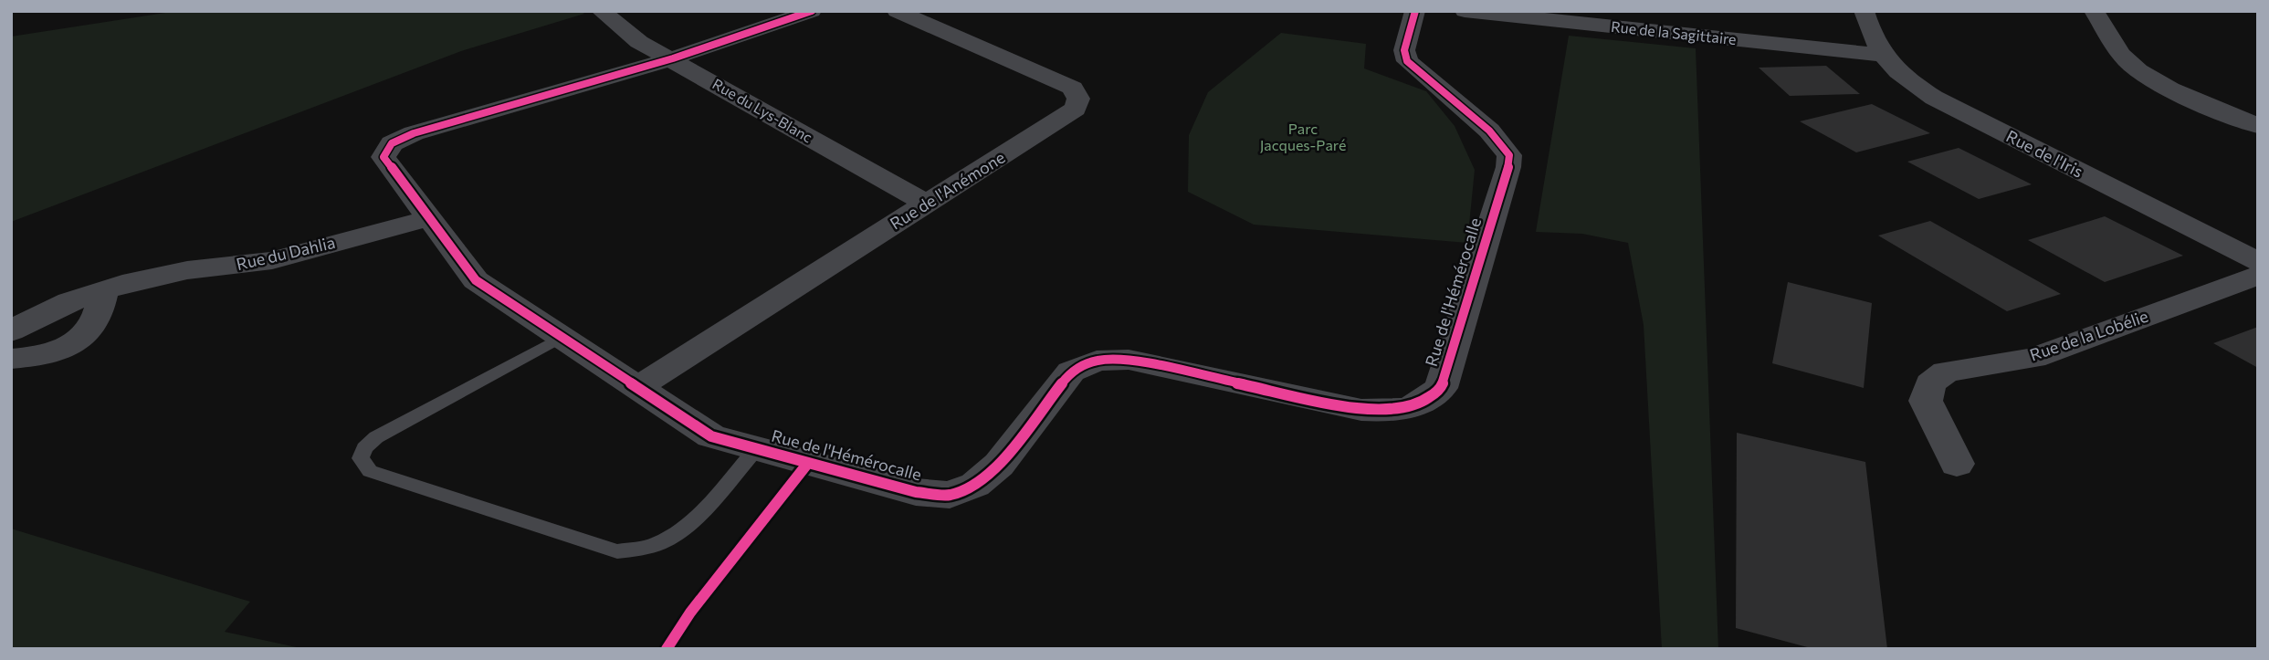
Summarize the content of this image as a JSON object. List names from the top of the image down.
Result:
{
  "streets": {
    "street": [
      "Rue de la Sagittaire",
      "Rue du Lys-Blanc",
      "Rue de l'Iris",
      "Rue de l'Anémone",
      "Rue du Dahlia",
      "Rue de l'Hémérocalle",
      "Rue de la Lobélie"
    ]
  },
  "crossings": [
    ["Rue de la Sagittaire", "Rue de l'Iris"],
    ["Rue du Lys-Blanc", "Rue de l'Anémone"],
    ["Rue du Lys-Blanc", "Rue de l'Hémérocalle"],
    ["Rue de l'Anémone", "Rue de l'Hémérocalle"],
    ["Rue du Dahlia", "Rue de l'Hémérocalle"]
  ],
  "parks": ["Parc Jacques-Paré"]
}
